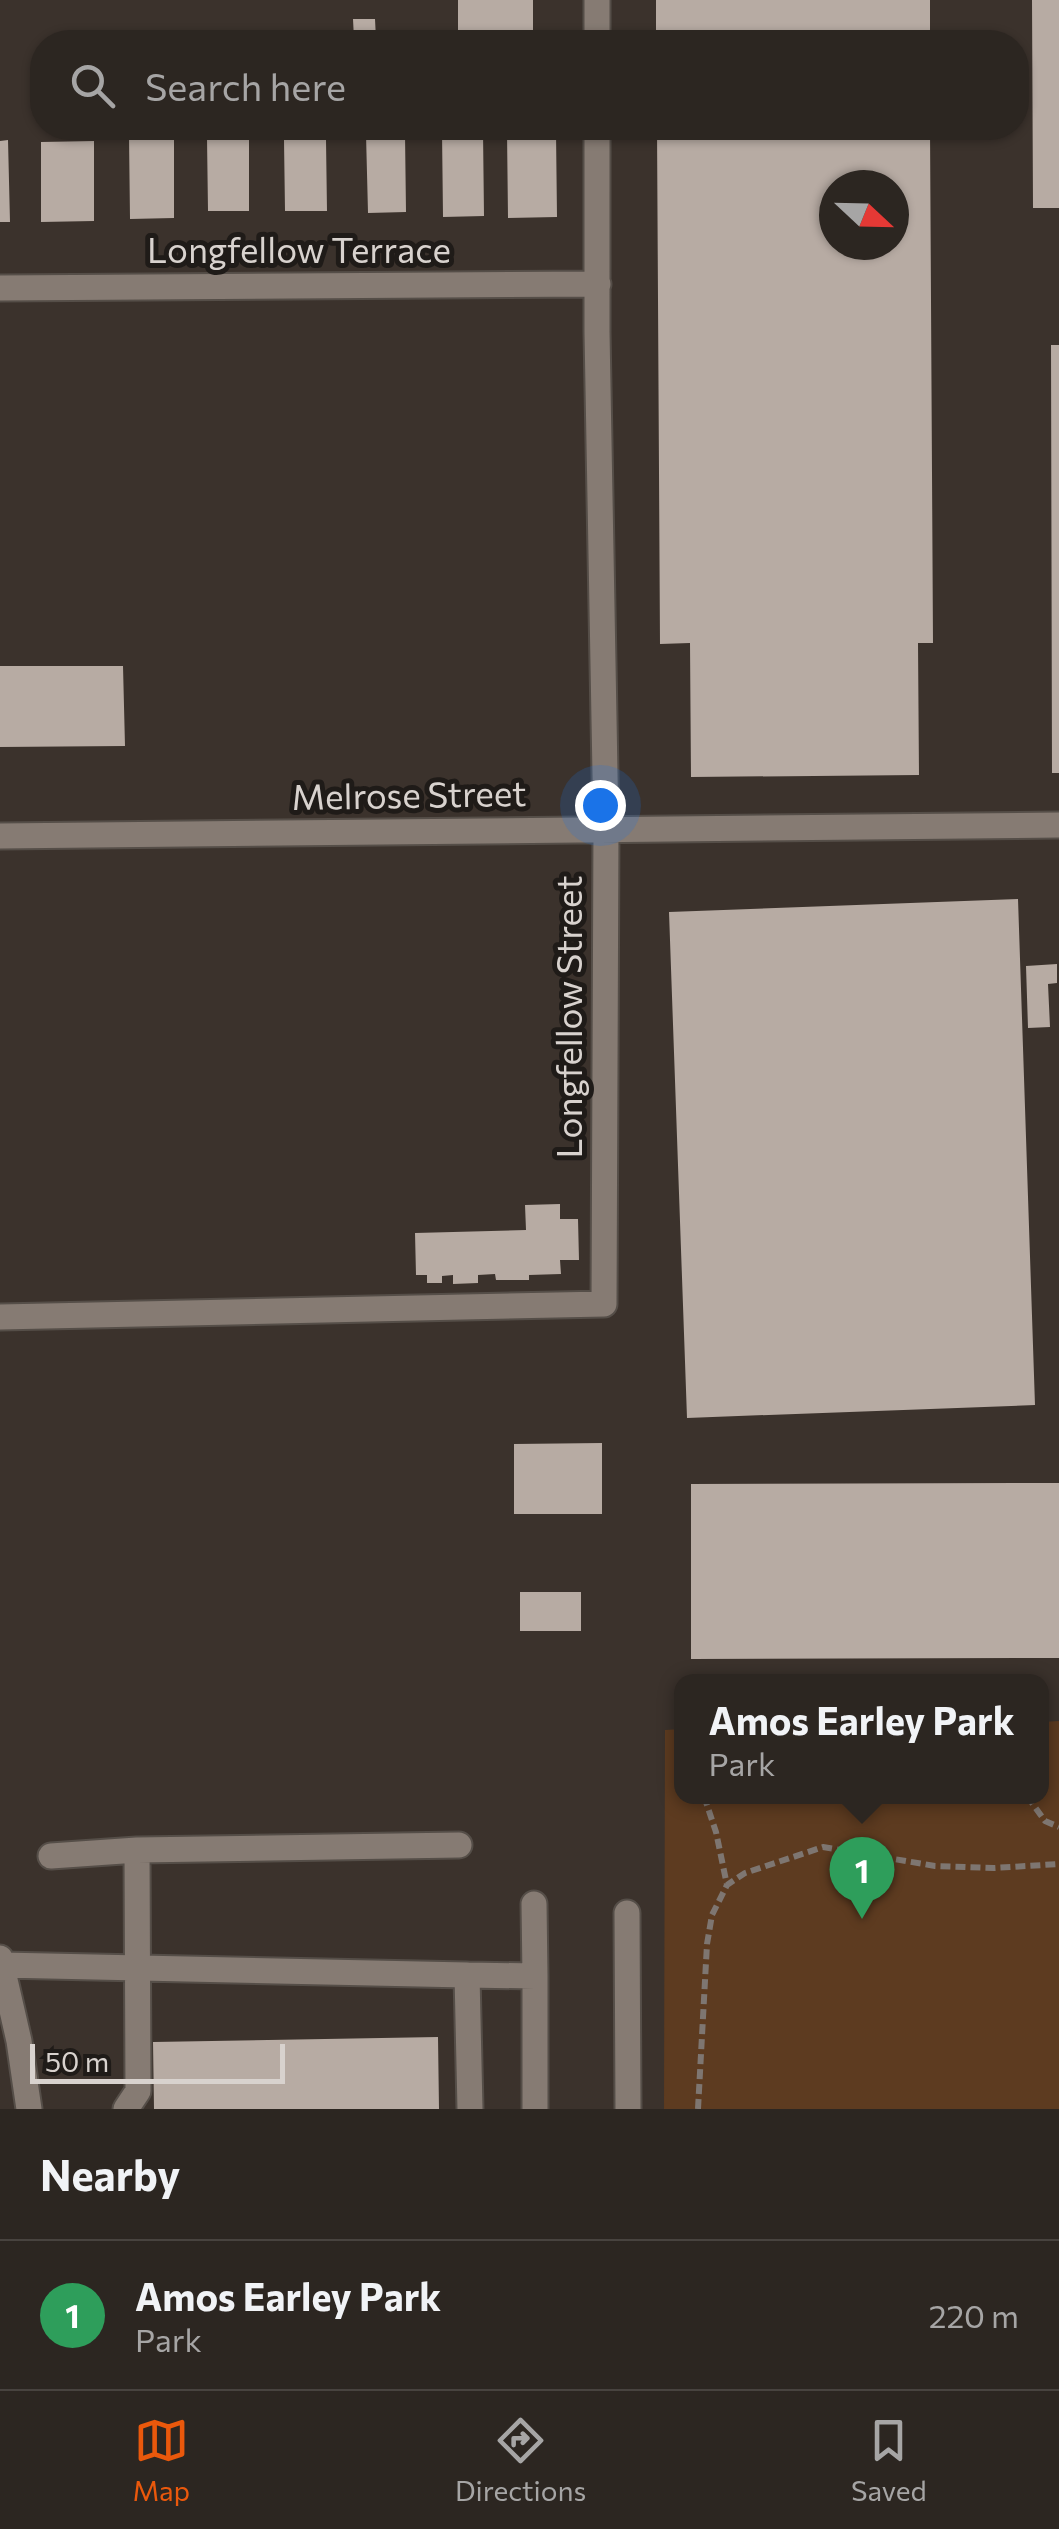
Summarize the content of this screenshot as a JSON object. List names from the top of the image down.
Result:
{
  "streets": {
    "street": ["Longfellow Terrace", "Melrose Street", "Longfellow Street"]
  },
  "crossings": [
    ["Longfellow Terrace", "Longfellow Street"],
    ["Melrose Street", "Longfellow Street"]
  ],
  "scale_bar": "50 m",
  "north": "right",
  "page": {
    "search": "Search here",
    "popup": ["Amos Earley Park", "Park"],
    "pins": "1",
    "scale": "50 m",
    "heading": "Nearby",
    "list": [
      {
        "mark": "1",
        "name": "Amos Earley Park",
        "note": "Park",
        "value": "220 m"
      }
    ],
    "nav": ["Map", "Directions", "Saved"]
  }
}
